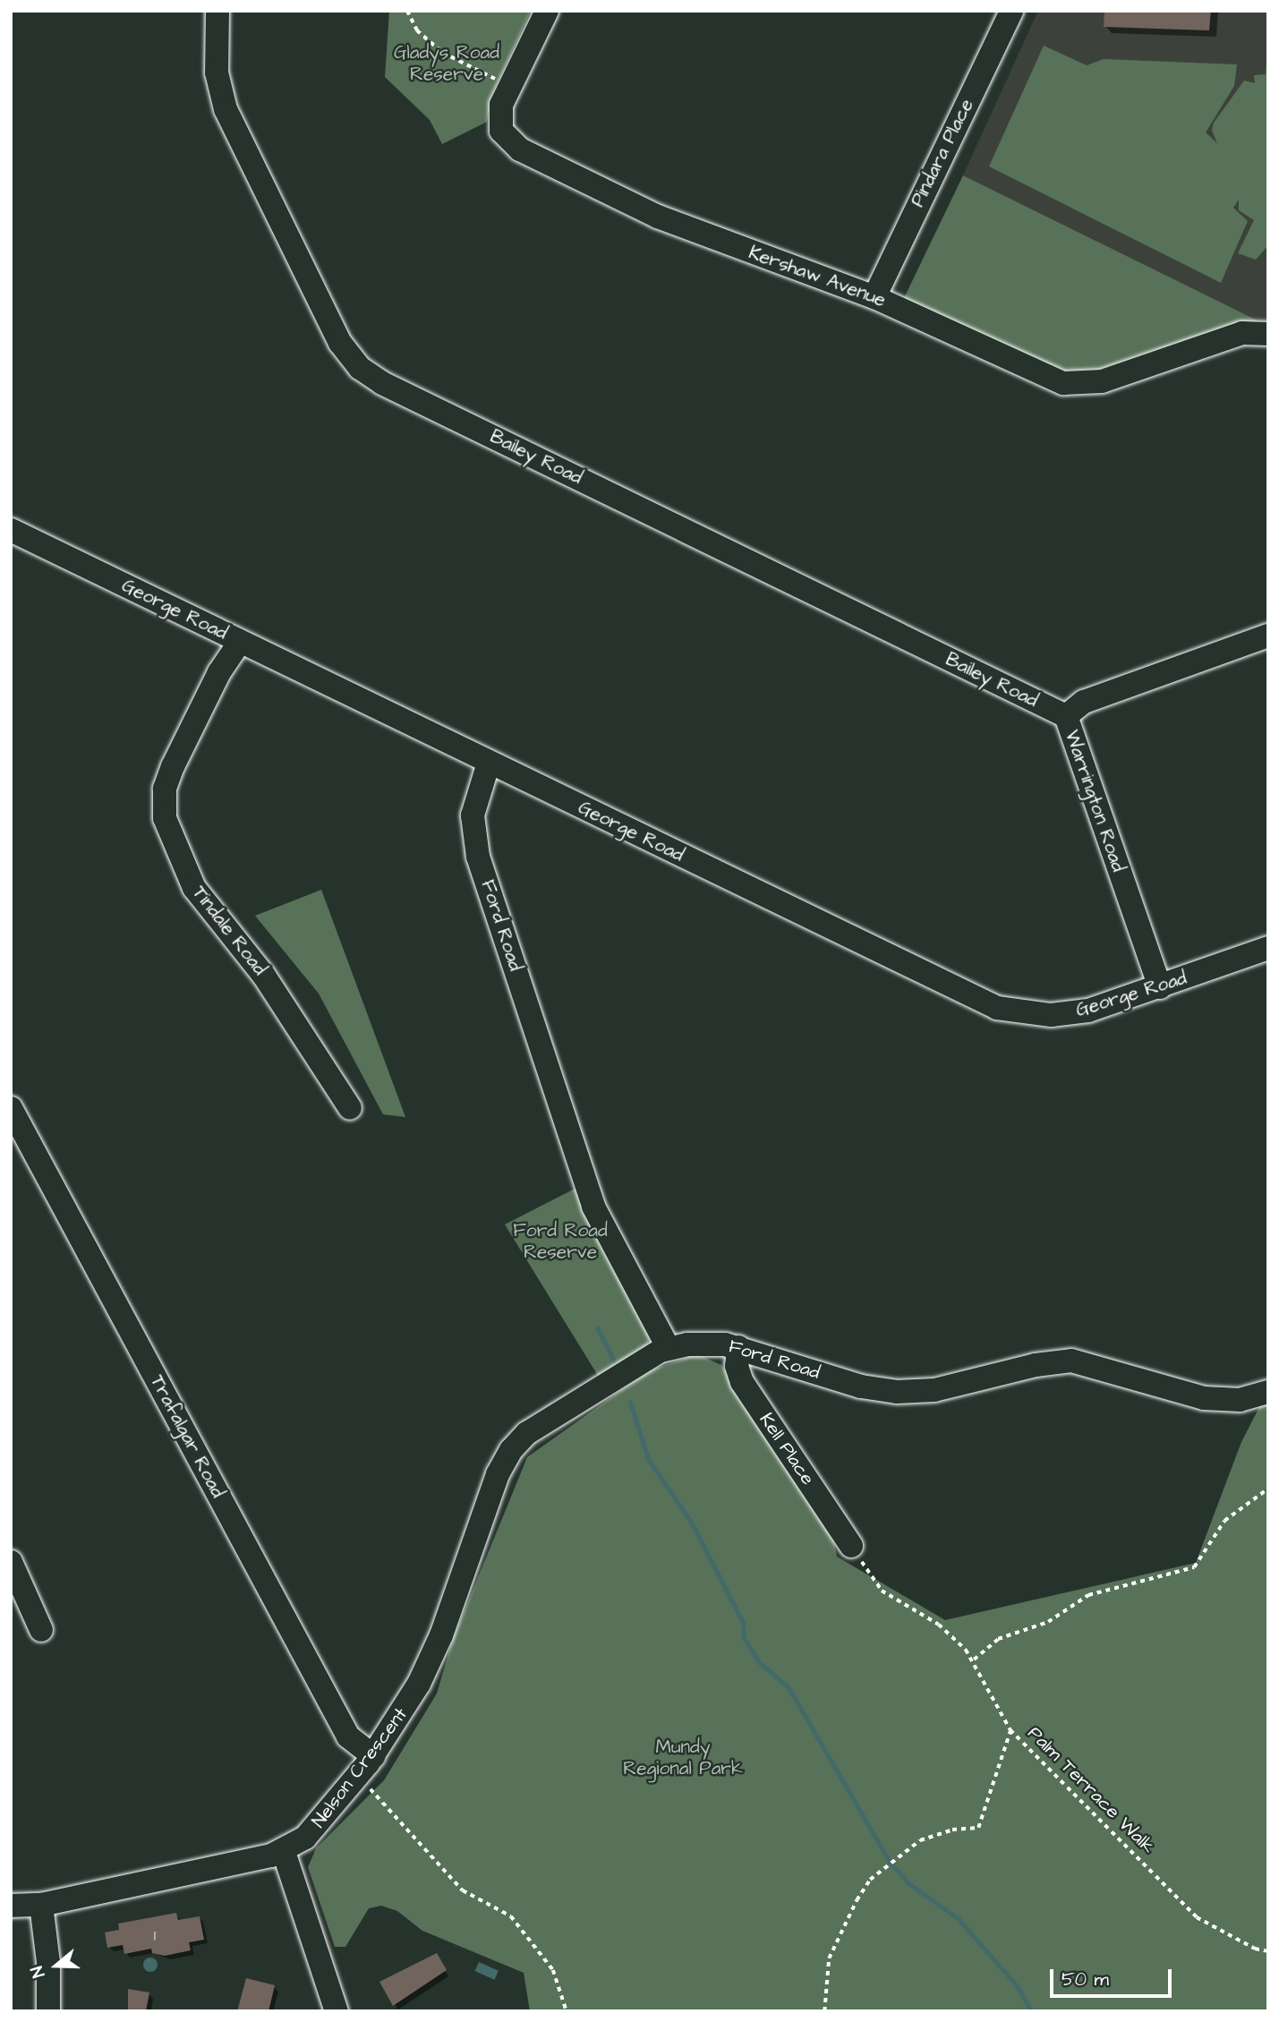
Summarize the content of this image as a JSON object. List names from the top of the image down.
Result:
{
  "streets": {
    "street": [
      "Pindara Place",
      "Kershaw Avenue",
      "Bailey Road",
      "George Road",
      "Warrington Road",
      "Ford Road",
      "Tindale Road",
      "Trafalgar Road",
      "Kell Place",
      "Nelson Crescent"
    ],
    "path": ["Palm Terrace Walk"]
  },
  "crossings": [
    ["Pindara Place", "Kershaw Avenue"],
    ["Bailey Road", "Warrington Road"],
    ["George Road", "Warrington Road"],
    ["George Road", "Ford Road"],
    ["George Road", "Tindale Road"],
    ["Ford Road", "Kell Place"],
    ["Ford Road", "Nelson Crescent"],
    ["Trafalgar Road", "Nelson Crescent"]
  ],
  "parks": ["Gladys Road Reserve", "Ford Road Reserve", "Mundy Regional Park"],
  "house_numbers": ["1"],
  "scale_bar": "50 m",
  "north": "left"
}
